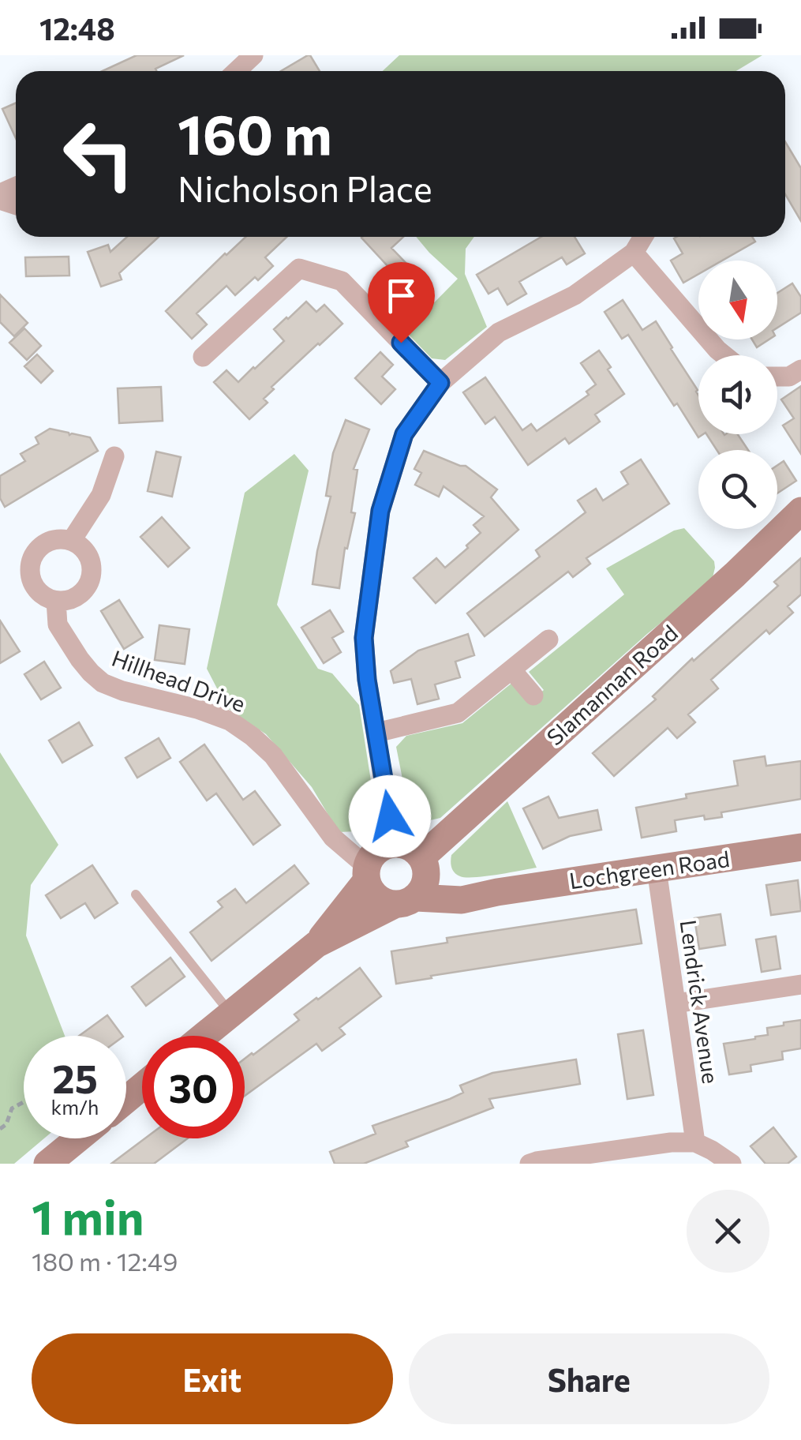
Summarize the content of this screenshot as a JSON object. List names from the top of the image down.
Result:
{
  "streets": {
    "main road": ["Slamannan Road", "Lochgreen Road"],
    "street": ["Hillhead Drive", "Lendrick Avenue"]
  },
  "crossings": [
    ["Hillhead Drive", "Slamannan Road"],
    ["Slamannan Road", "Lochgreen Road"],
    ["Lochgreen Road", "Lendrick Avenue"]
  ],
  "north": "bottom",
  "page": {
    "status": "12:48",
    "turn": ["160 m", "Nicholson Place"],
    "speed": "25 km/h",
    "limit": "30",
    "heading": ["1 min", "180 m · 12:49"],
    "buttons": ["Exit", "Share"]
  }
}
